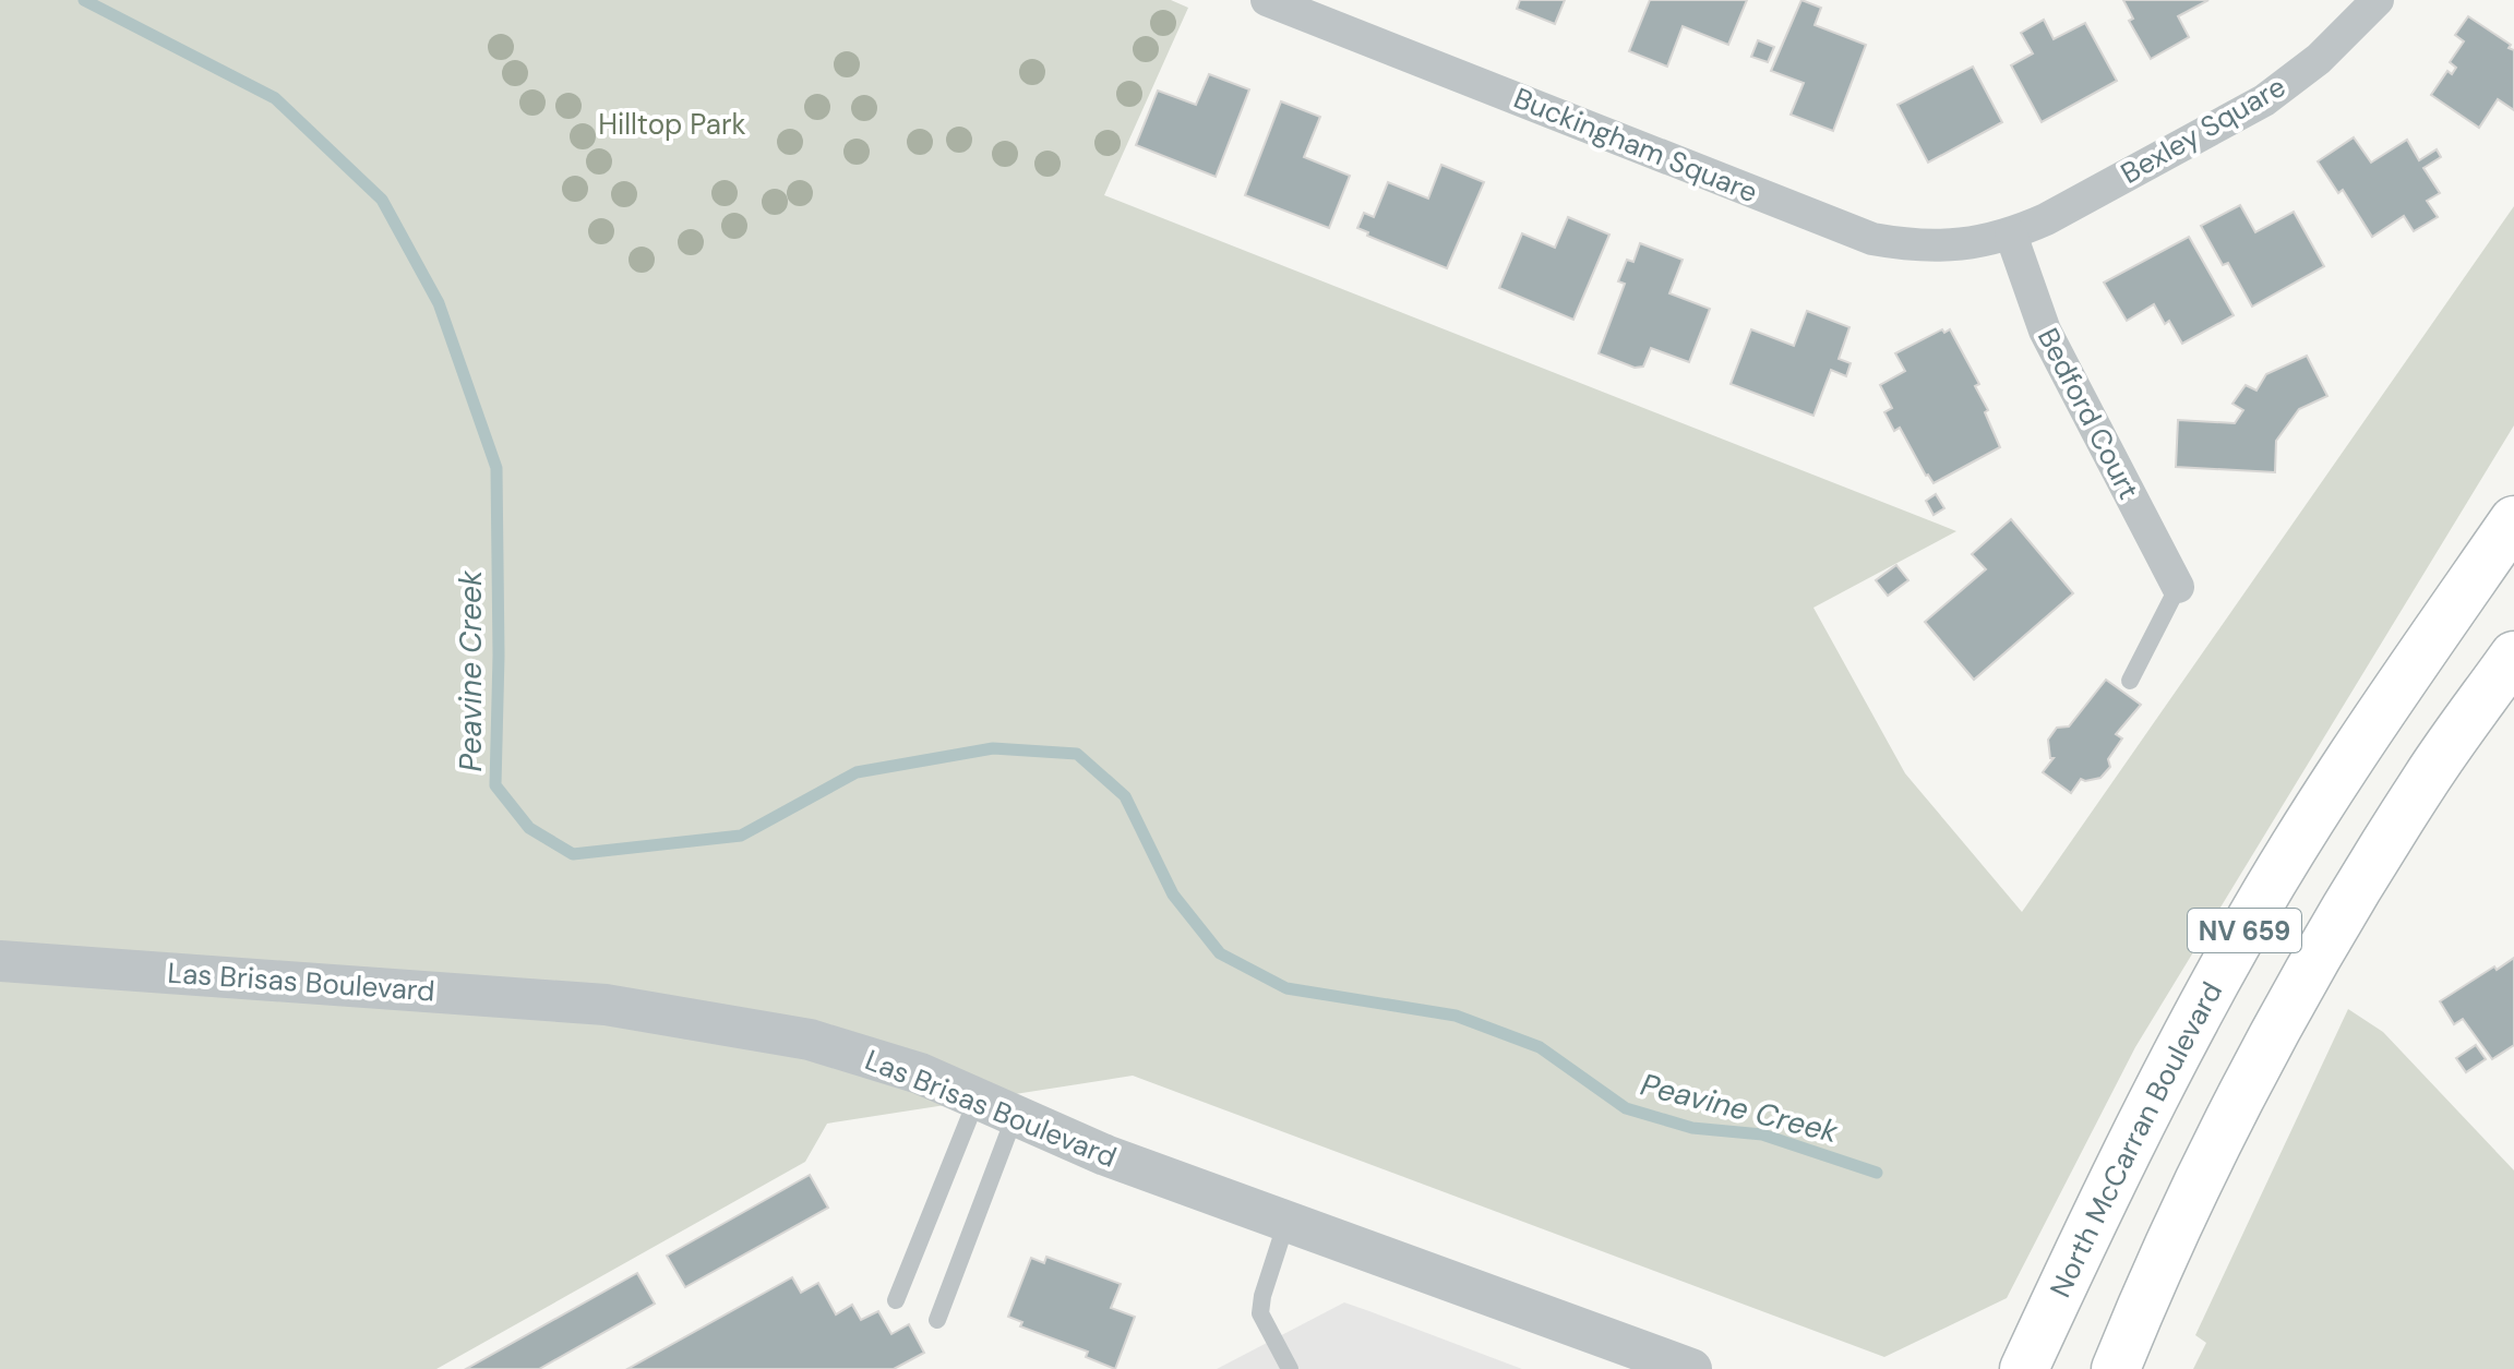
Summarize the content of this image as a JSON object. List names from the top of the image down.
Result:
{
  "streets": {
    "main road": ["NV 659", "North McCarran Boulevard"],
    "street": [
      "Bexley Square",
      "Buckingham Square",
      "Bedford Court",
      "Las Brisas Boulevard"
    ]
  },
  "crossings": [
    ["Bexley Square", "Buckingham Square"],
    ["Bexley Square", "Bedford Court"],
    ["Buckingham Square", "Bedford Court"]
  ],
  "water": ["Peavine Creek"],
  "parks": ["Hilltop Park"]
}
